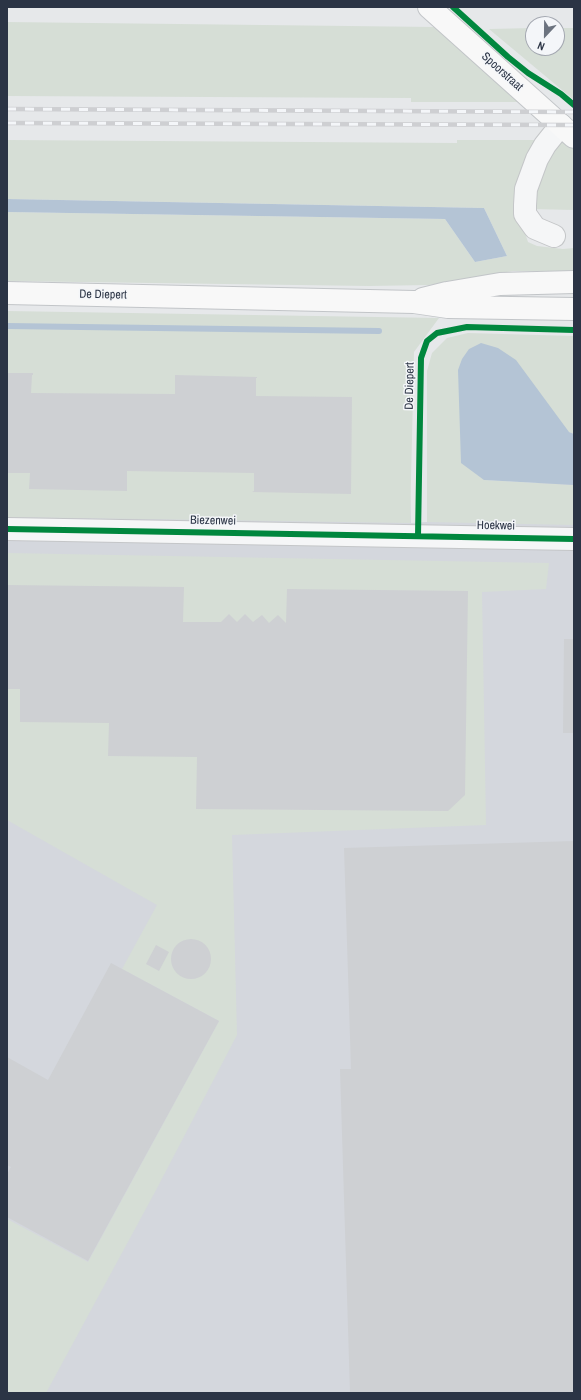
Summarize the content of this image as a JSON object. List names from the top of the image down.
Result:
{
  "streets": {
    "main road": ["Spoorstraat", "De Diepert"],
    "street": ["Biezenwei", "Hoekwei"]
  },
  "crossings": [
    ["Biezenwei", "Hoekwei"]
  ],
  "north": "bottom"
}
